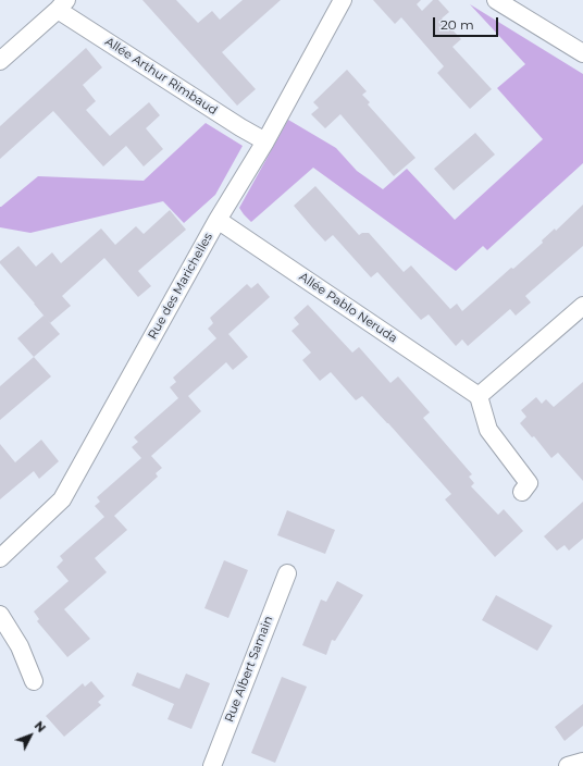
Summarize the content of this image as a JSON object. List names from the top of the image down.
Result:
{
  "streets": {
    "street": [
      "Allée Arthur Rimbaud",
      "Rue des Marichelles",
      "Allée Pablo Neruda",
      "Rue Albert Samain"
    ]
  },
  "crossings": [
    ["Allée Arthur Rimbaud", "Rue des Marichelles"],
    ["Rue des Marichelles", "Allée Pablo Neruda"]
  ],
  "scale_bar": "20 m",
  "north": "top right"
}
